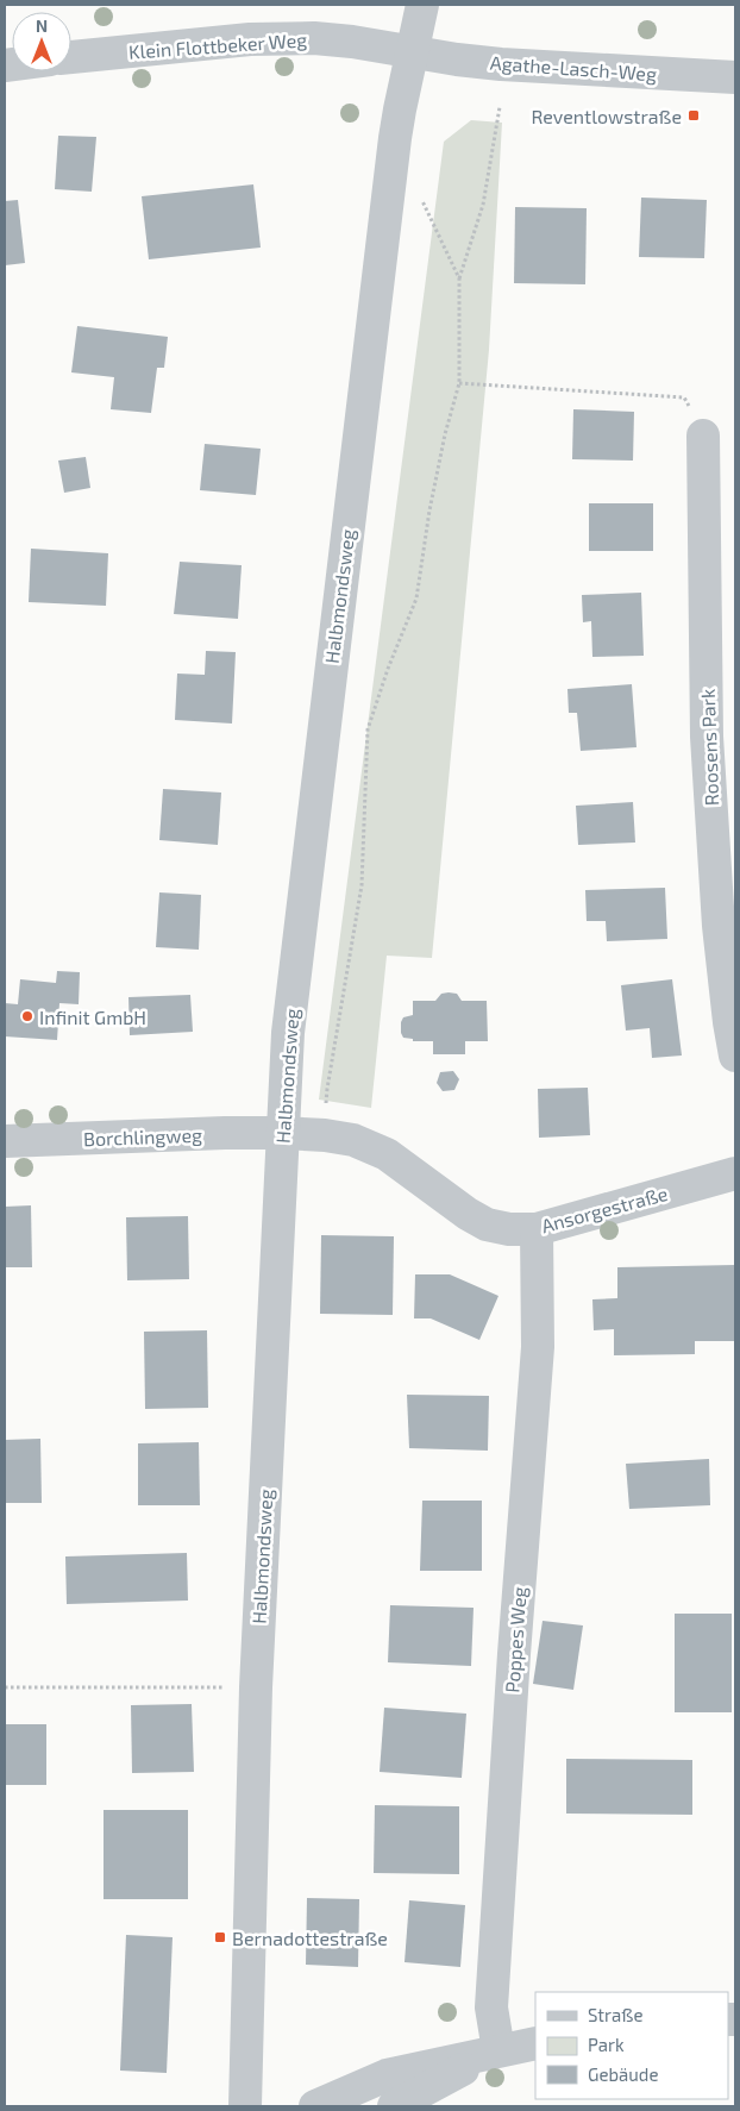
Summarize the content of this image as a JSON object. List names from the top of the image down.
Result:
{
  "streets": {
    "street": [
      "Klein Flottbeker Weg",
      "Agathe-Lasch-Weg",
      "Halbmondsweg",
      "Roosens Park",
      "Borchlingweg",
      "Ansorgestraße",
      "Poppes Weg"
    ]
  },
  "crossings": [
    ["Klein Flottbeker Weg", "Agathe-Lasch-Weg"],
    ["Klein Flottbeker Weg", "Halbmondsweg"],
    ["Agathe-Lasch-Weg", "Halbmondsweg"],
    ["Halbmondsweg", "Borchlingweg"],
    ["Halbmondsweg", "Ansorgestraße"],
    ["Borchlingweg", "Ansorgestraße"],
    ["Ansorgestraße", "Poppes Weg"]
  ],
  "places": {
    "transit": ["Reventlowstraße", "Bernadottestraße"],
    "other": ["Infinit GmbH"]
  },
  "legend": ["Straße", "Park", "Gebäude"],
  "north": "top"
}
